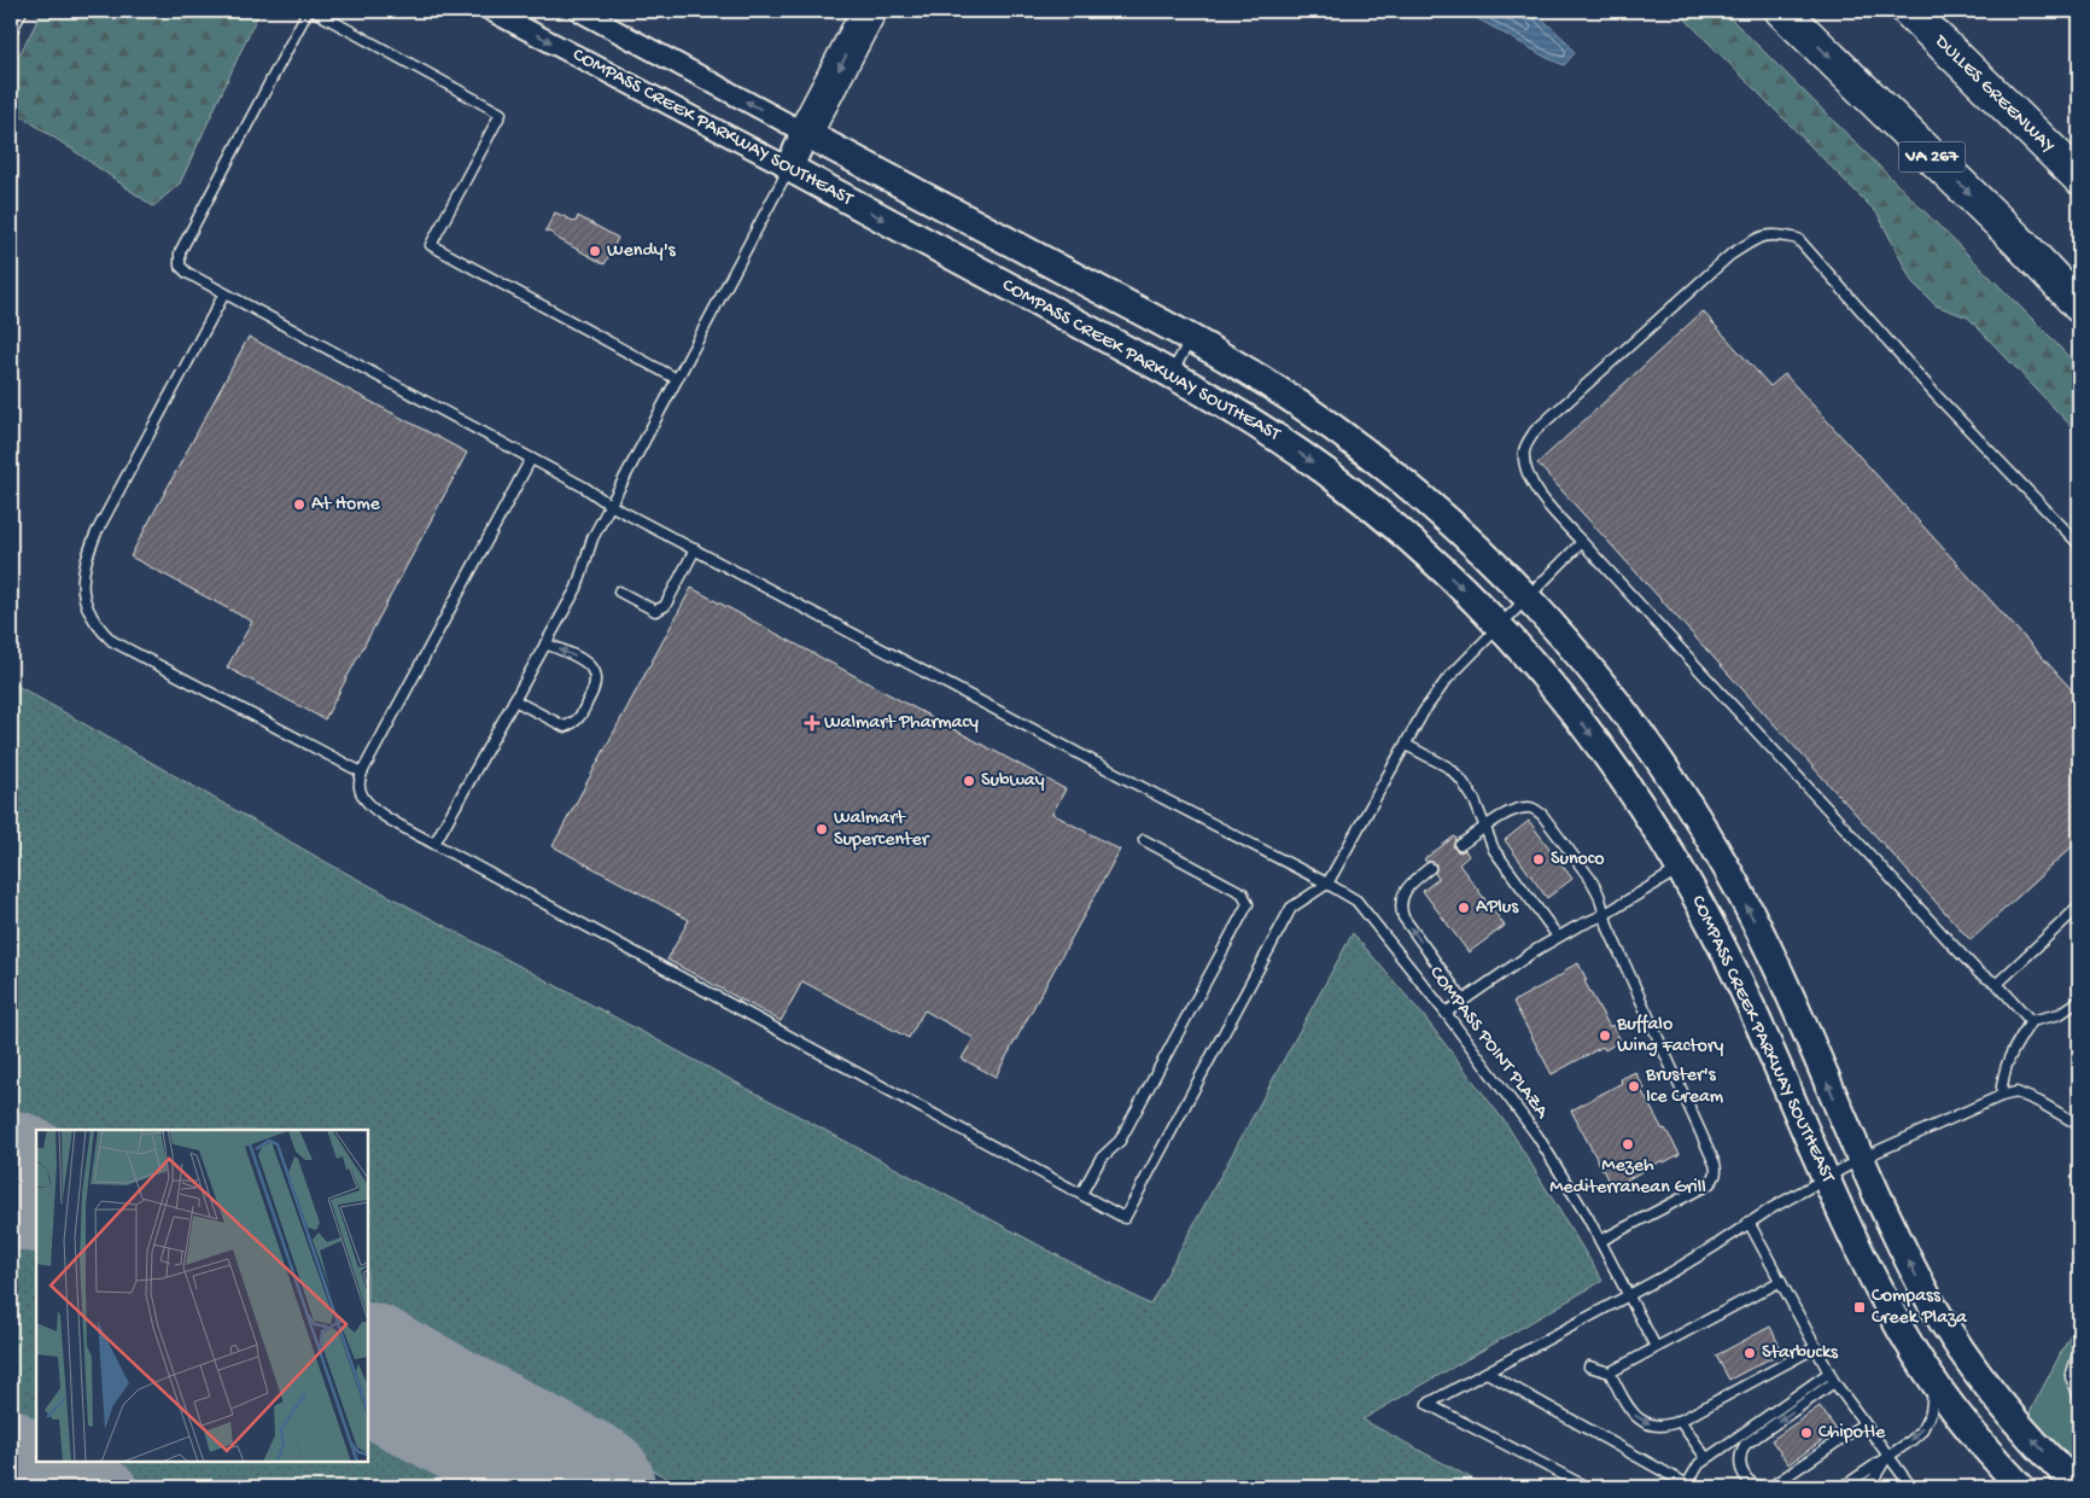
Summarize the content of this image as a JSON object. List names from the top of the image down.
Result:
{
  "streets": {
    "highway": ["DULLES GREENWAY", "VA 267"],
    "street": ["COMPASS CREEK PARKWAY SOUTHEAST"],
    "lane": ["COMPASS POINT PLAZA"]
  },
  "places": {
    "other": [
      "Wendy's",
      "At Home",
      "Subway",
      "Walmart Supercenter",
      "Sunoco",
      "APlus",
      "Buffalo Wing Factory",
      "Bruster's Ice Cream",
      "Mezeh Mediterranean Grill",
      "Starbucks",
      "Chipotle"
    ],
    "health": ["Walmart Pharmacy"],
    "transit": ["Compass Creek Plaza"]
  }
}
